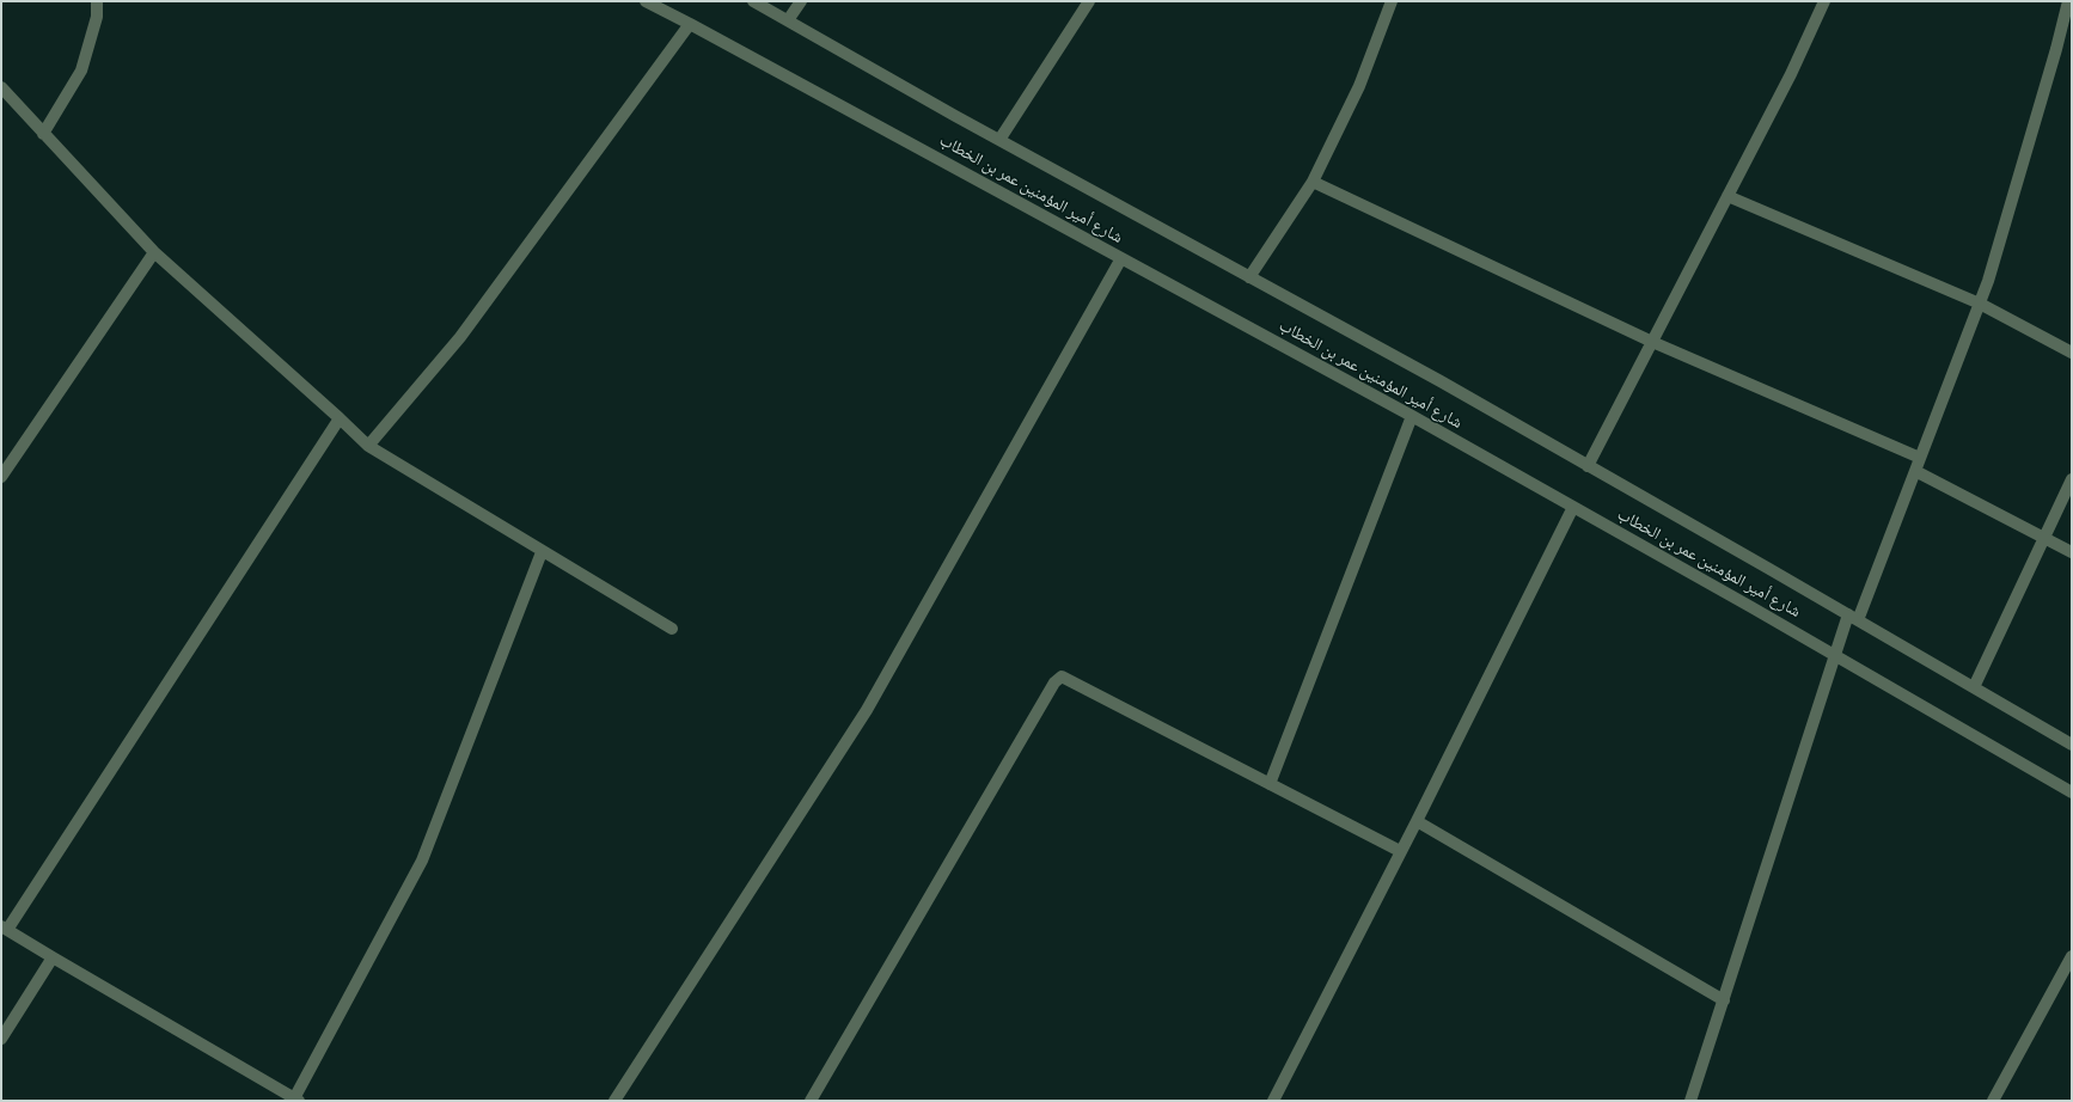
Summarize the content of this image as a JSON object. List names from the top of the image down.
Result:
{
  "streets": {
    "street": ["شارع أمير المؤمنين عمر بن الخطاب"]
  }
}
